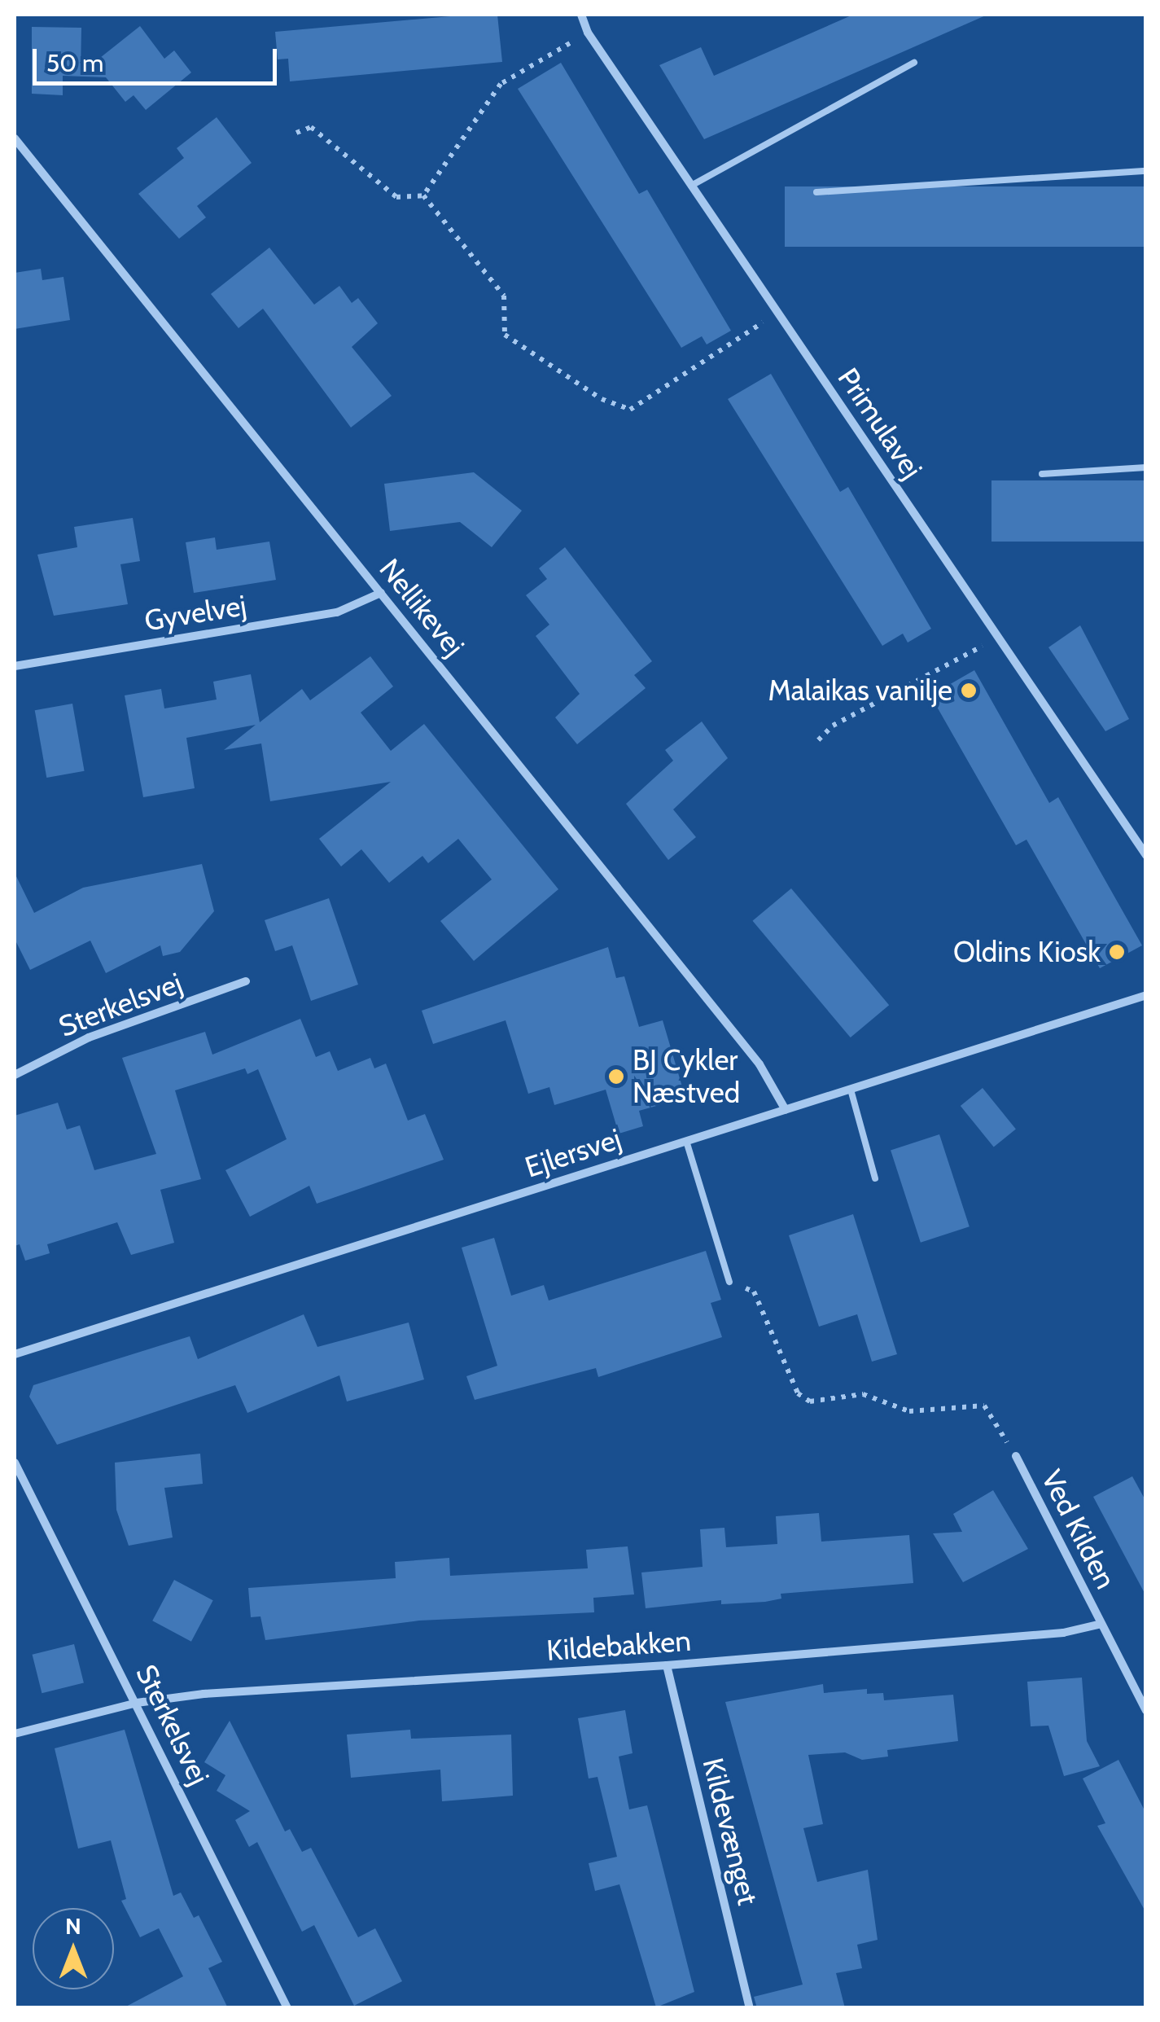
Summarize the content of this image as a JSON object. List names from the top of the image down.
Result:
{
  "streets": {
    "street": [
      "Primulavej",
      "Nellikevej",
      "Gyvelvej",
      "Sterkelsvej",
      "Ejlersvej",
      "Ved Kilden",
      "Kildebakken",
      "Kildevænget"
    ]
  },
  "crossings": [
    ["Nellikevej", "Gyvelvej"],
    ["Nellikevej", "Ejlersvej"],
    ["Sterkelsvej", "Kildebakken"],
    ["Ved Kilden", "Kildebakken"],
    ["Kildebakken", "Kildevænget"]
  ],
  "places": ["Malaikas vanilje", "Oldins Kiosk", "BJ Cykler Næstved"],
  "scale_bar": "50 m",
  "north": "top"
}
